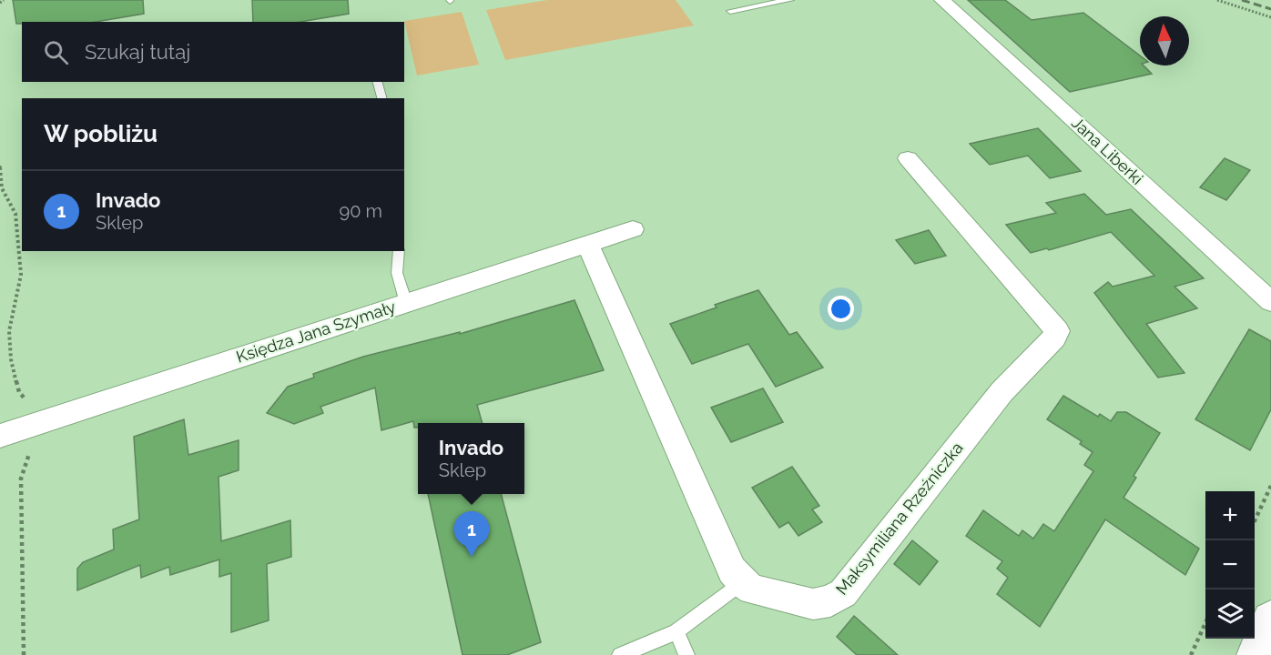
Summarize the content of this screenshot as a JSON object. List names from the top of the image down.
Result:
{
  "streets": {
    "street": ["Jana Liberki", "Księdza Jana Szymały", "Maksymiliana Rzeźniczka"]
  },
  "north": "top",
  "page": {
    "search": "Szukaj tutaj",
    "heading": "W pobliżu",
    "list": [
      {
        "mark": "1",
        "name": "Invado",
        "note": "Sklep",
        "value": "90 m"
      }
    ],
    "popup": ["Invado", "Sklep"],
    "map_buttons": ["+", "−"],
    "pins": "1"
  }
}
